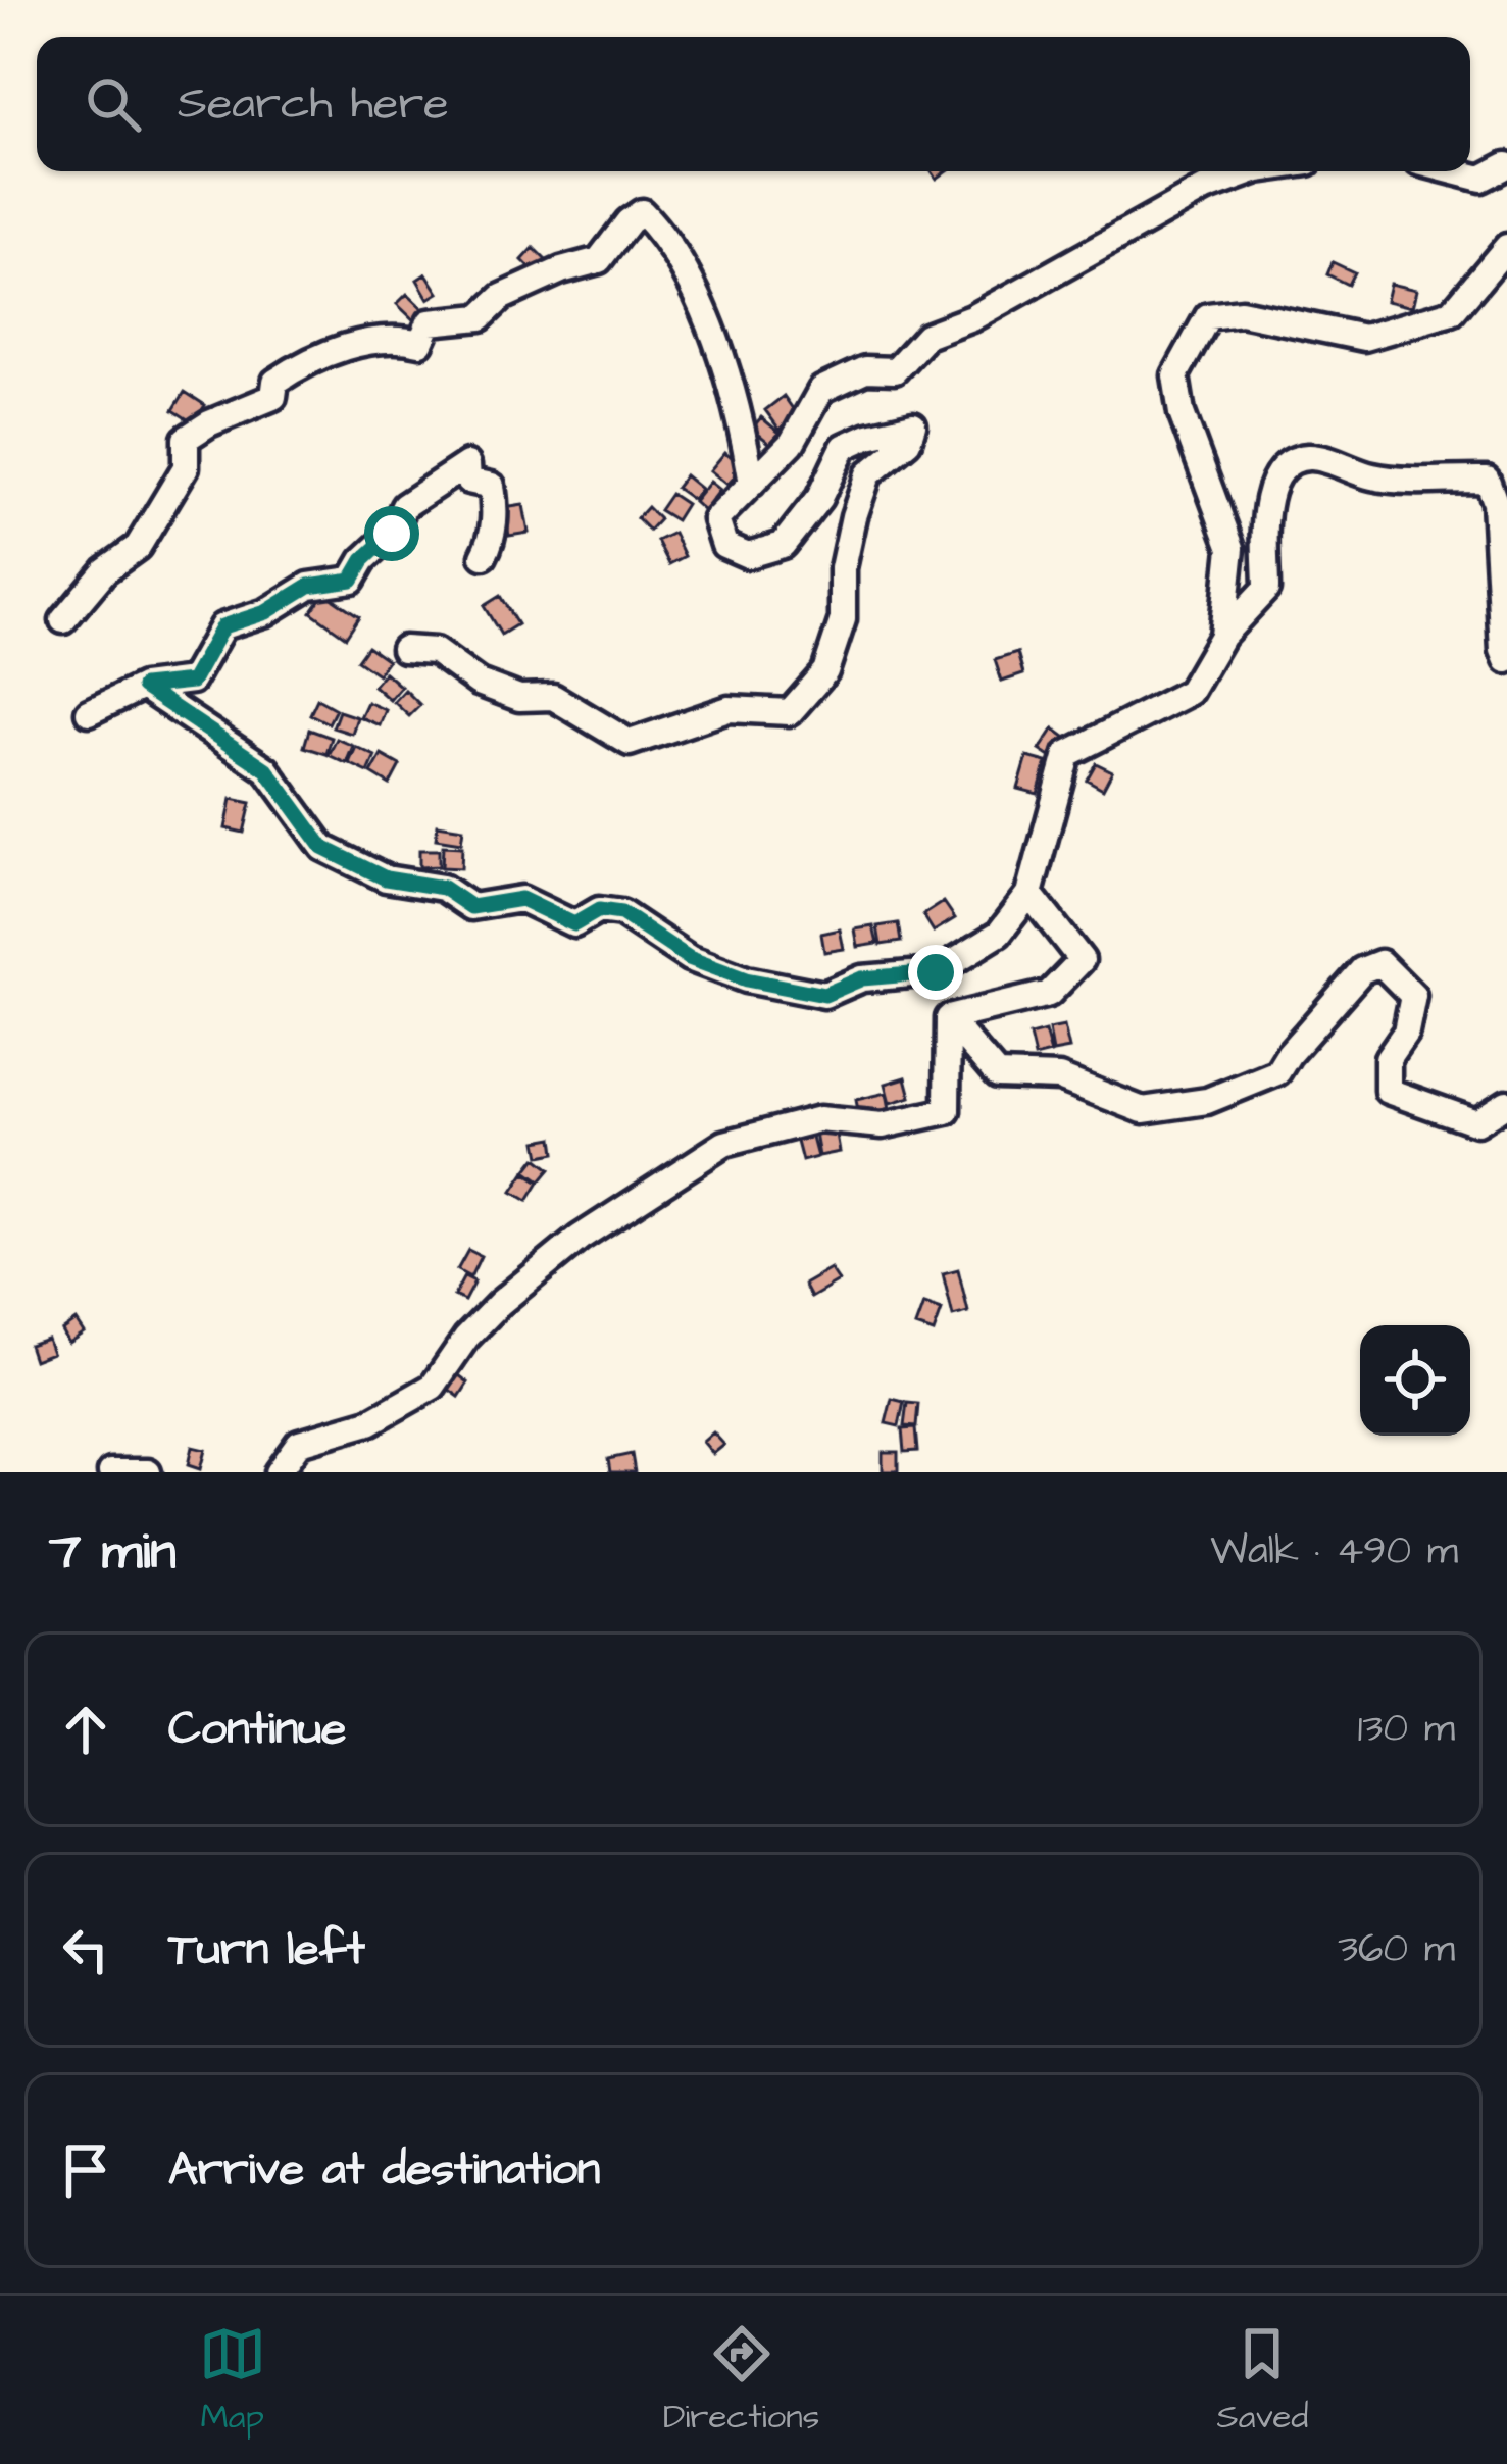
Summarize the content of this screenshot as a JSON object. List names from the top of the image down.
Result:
{
  "page": {
    "search": "Search here",
    "heading": ["7 min", "Walk · 490 m"],
    "list": [
      ["Continue", "130 m"],
      ["Turn left", "360 m"],
      "Arrive at destination"
    ],
    "nav": ["Map", "Directions", "Saved"]
  }
}
